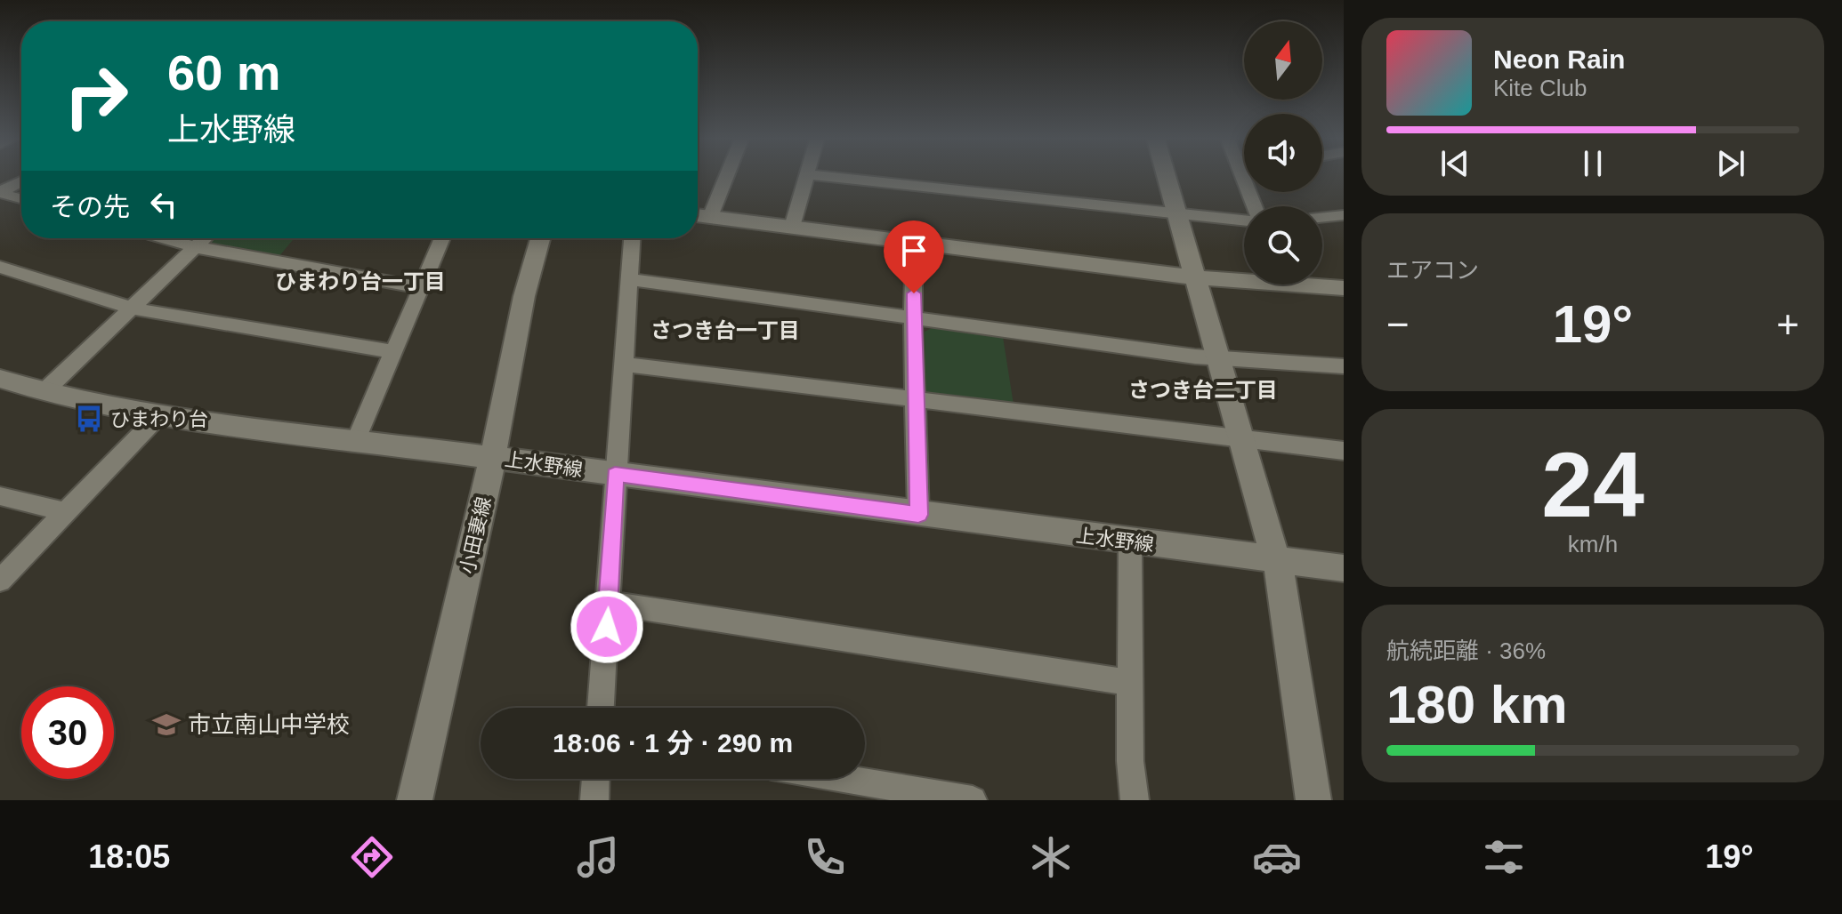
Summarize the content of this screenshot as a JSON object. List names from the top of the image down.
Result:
{
  "streets": {
    "street": ["上水野線", "小田妻線"]
  },
  "crossings": [
    ["上水野線", "小田妻線"]
  ],
  "districts": ["ひまわり台一丁目", "さつき台一丁目", "さつき台二丁目"],
  "places": {
    "bus stop": ["ひまわり台"],
    "school or university": ["市立南山中学校"]
  },
  "north": "top",
  "page": {
    "turn": ["60 m", "上水野線"],
    "song": ["Neon Rain", "Kite Club"],
    "then": "その先",
    "tile": [
      "エアコン",
      ["24", "km/h"],
      ["航続距離 · 36%", "180 km"]
    ],
    "heat": ["−", "19°", "+"],
    "limit": "30",
    "trip": "18:06 · 1 分 · 290 m",
    "tabs": ["18:05", "19°"]
  }
}
